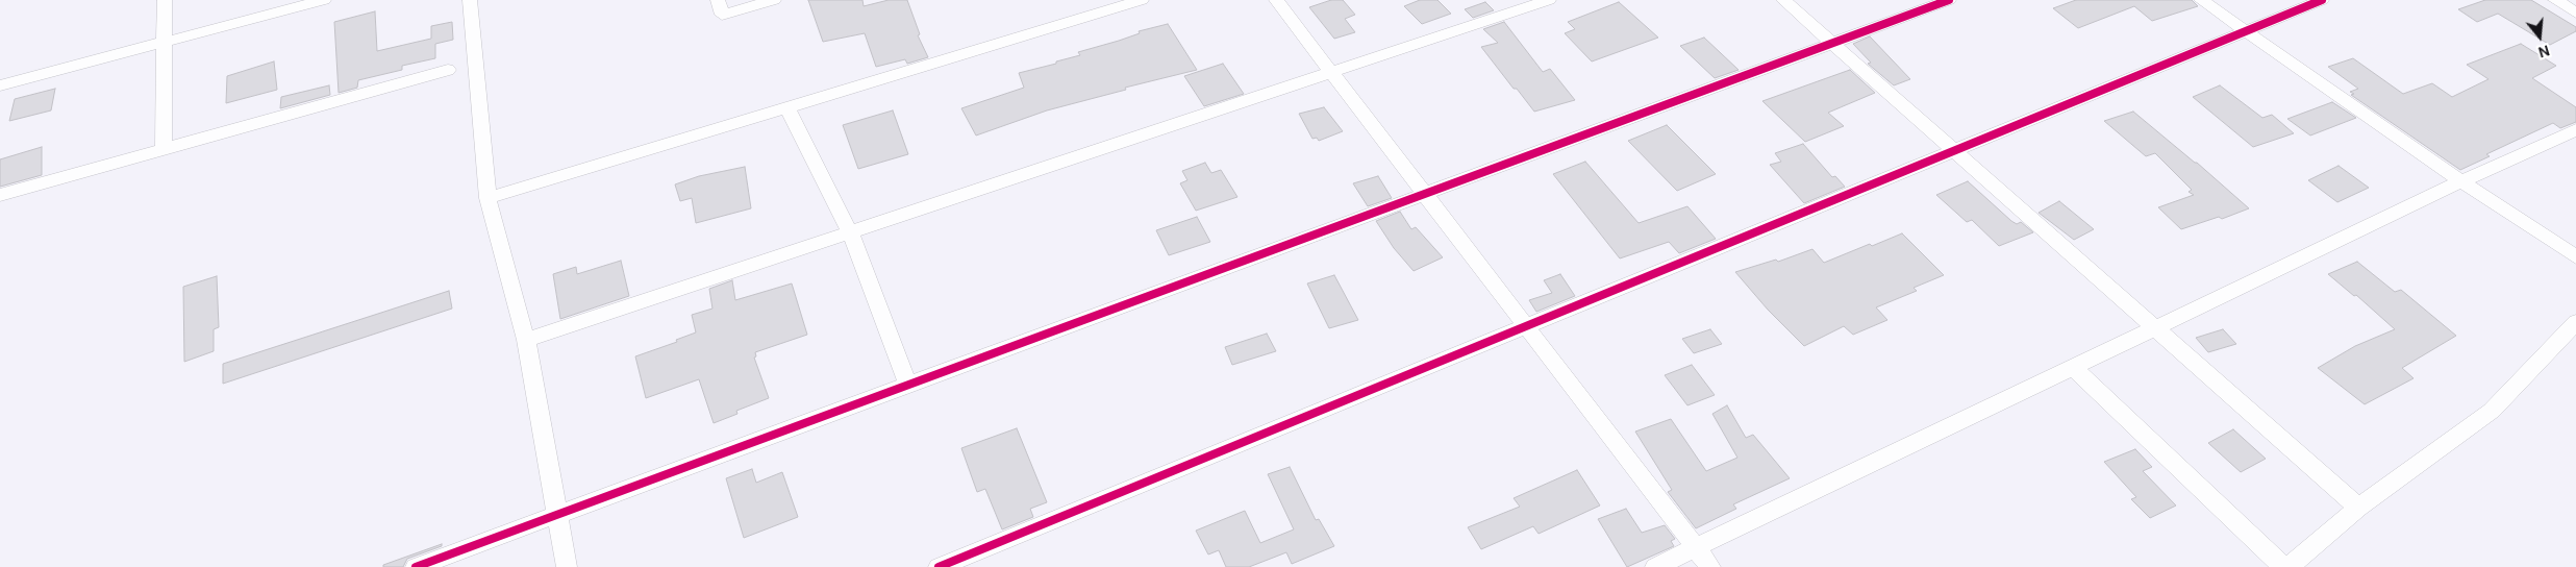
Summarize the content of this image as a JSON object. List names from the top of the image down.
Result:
{
  "north": "bottom"
}
